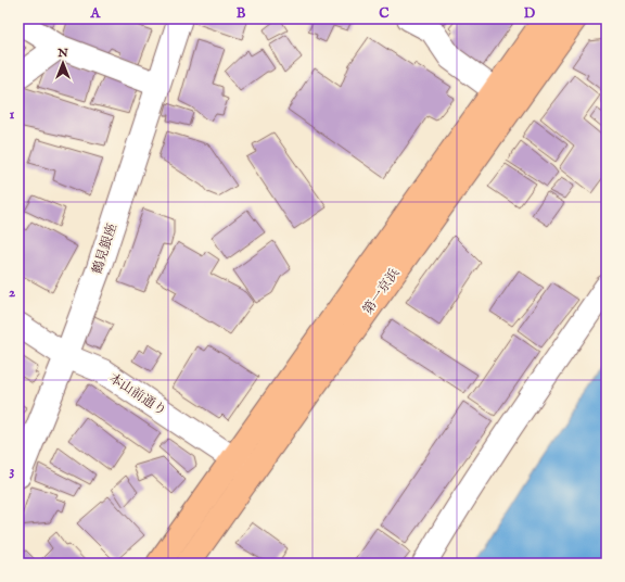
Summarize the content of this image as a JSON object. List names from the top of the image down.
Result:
{
  "streets": {
    "highway": ["第一京浜"],
    "street": ["鶴見銀座", "本山前通り"]
  },
  "crossings": [
    ["鶴見銀座", "本山前通り"],
    ["第一京浜", "本山前通り"]
  ],
  "north": "top",
  "grid": {
    "columns": [
      "A",
      "B",
      "C",
      "D"
    ],
    "rows": ["1", "2", "3"]
  }
}
